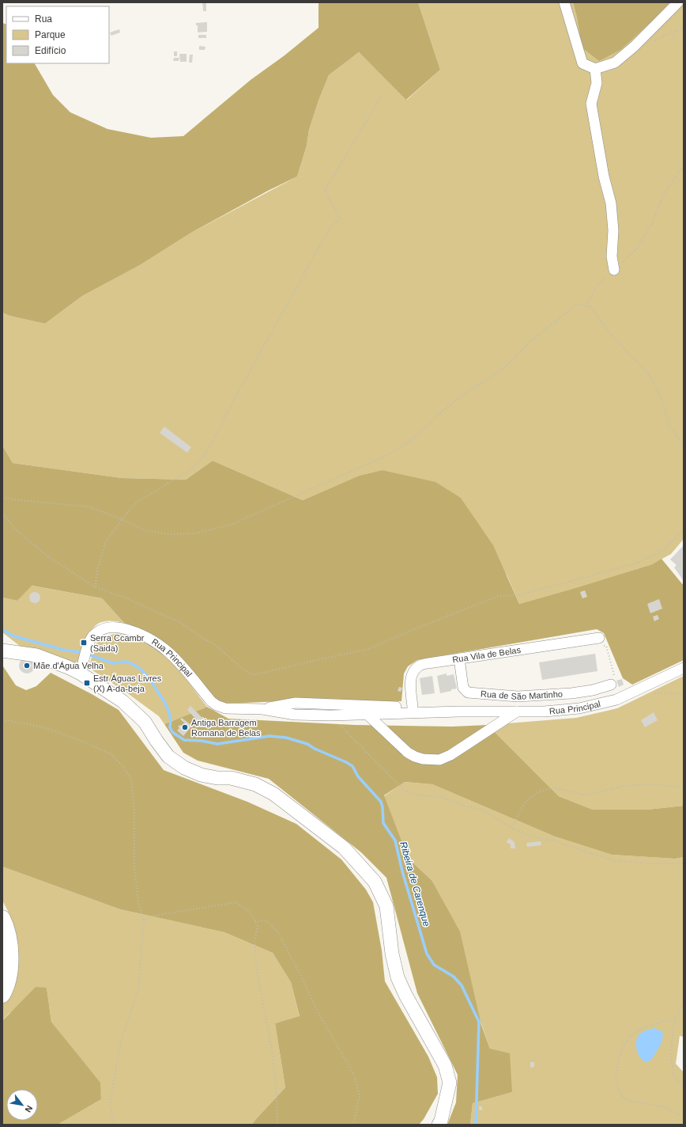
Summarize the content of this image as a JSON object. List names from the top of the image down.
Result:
{
  "streets": {
    "street": ["Rua Vila de Belas", "Rua Principal", "Rua de São Martinho"]
  },
  "crossings": [
    ["Rua Vila de Belas", "Rua Principal"],
    ["Rua Vila de Belas", "Rua de São Martinho"]
  ],
  "water": ["Ribeira de Carenque"],
  "places": {
    "transit": ["Serra Ccambr (Saida)", "Estr Águas Livres (X) A-da-beja"],
    "other": ["Mãe d'Água Velha", "Antiga Barragem Romana de Belas"]
  },
  "legend": ["Rua", "Parque", "Edifício"],
  "north": "bottom right"
}
